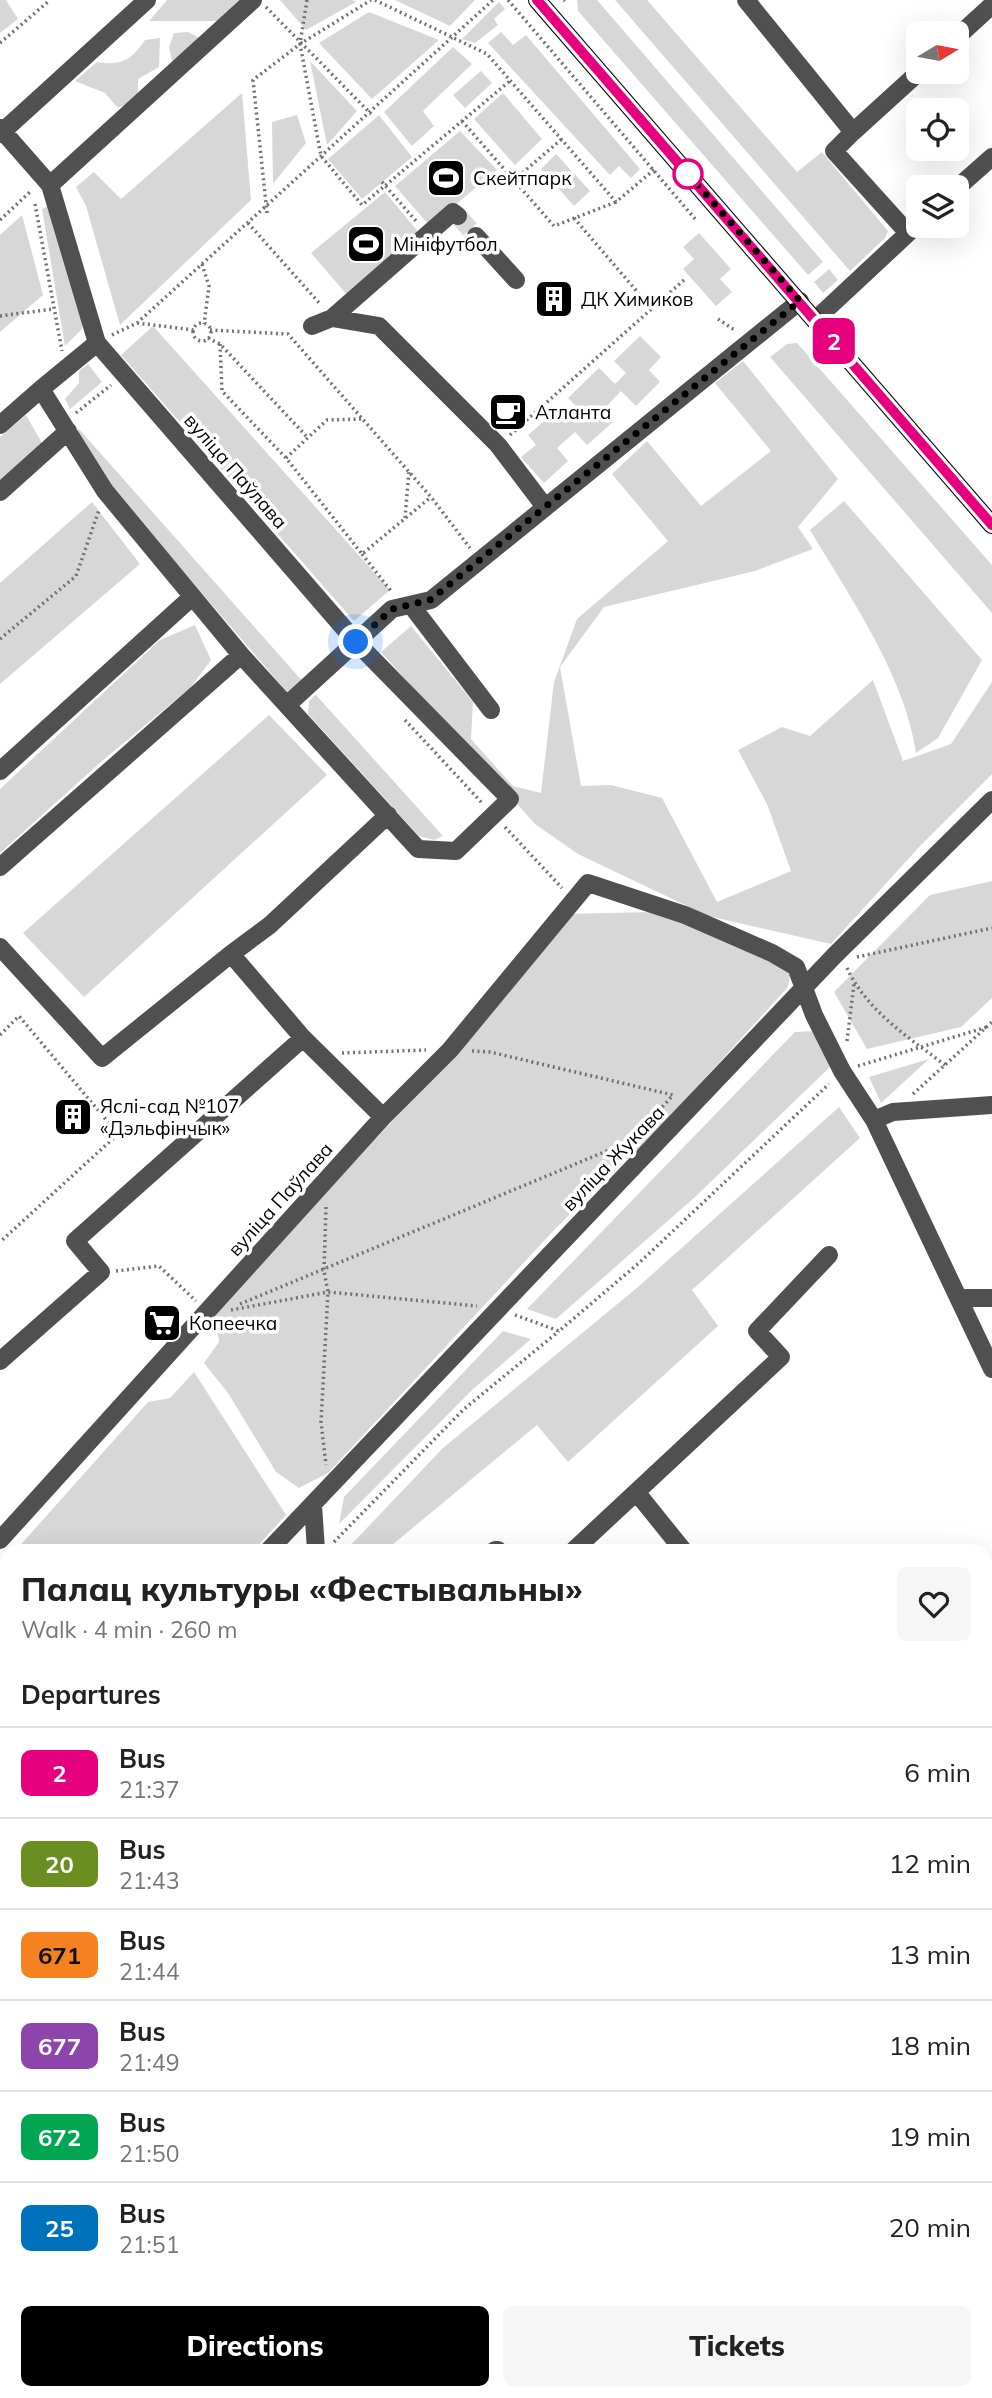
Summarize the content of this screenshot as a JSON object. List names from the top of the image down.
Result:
{
  "streets": {
    "street": ["вуліца Паўлава", "вуліца Жукава"]
  },
  "crossings": [
    ["вуліца Паўлава", "вуліца Жукава"]
  ],
  "places": {
    "sports": ["Скейтпарк", "Мініфутбол"],
    "building": ["ДК Химиков", "Яслі-сад №107 «Дэльфінчык»"],
    "cafe": ["Атланта"],
    "supermarket": ["Копеечка"]
  },
  "lines": ["bus line 2"],
  "north": "right",
  "page": {
    "on_map": "2",
    "heading": [
      ["Палац культуры «Фестывальны»", "Walk · 4 min · 260 m"],
      "Departures"
    ],
    "list": [
      {
        "mark": "2",
        "name": "Bus",
        "note": "21:37",
        "value": "6 min"
      },
      {
        "mark": "20",
        "name": "Bus",
        "note": "21:43",
        "value": "12 min"
      },
      {
        "mark": "671",
        "name": "Bus",
        "note": "21:44",
        "value": "13 min"
      },
      {
        "mark": "677",
        "name": "Bus",
        "note": "21:49",
        "value": "18 min"
      },
      {
        "mark": "672",
        "name": "Bus",
        "note": "21:50",
        "value": "19 min"
      },
      {
        "mark": "25",
        "name": "Bus",
        "note": "21:51",
        "value": "20 min"
      }
    ],
    "buttons": ["Directions", "Tickets"]
  }
}
